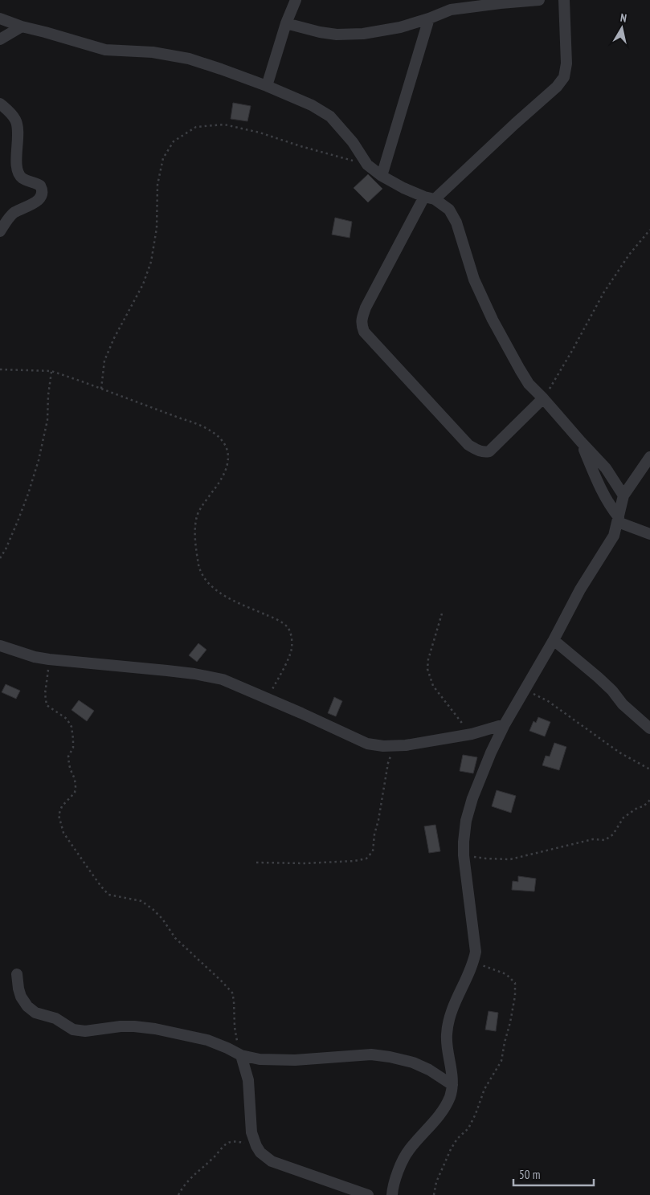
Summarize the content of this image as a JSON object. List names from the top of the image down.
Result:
{
  "scale_bar": "50 m",
  "north": "top"
}
